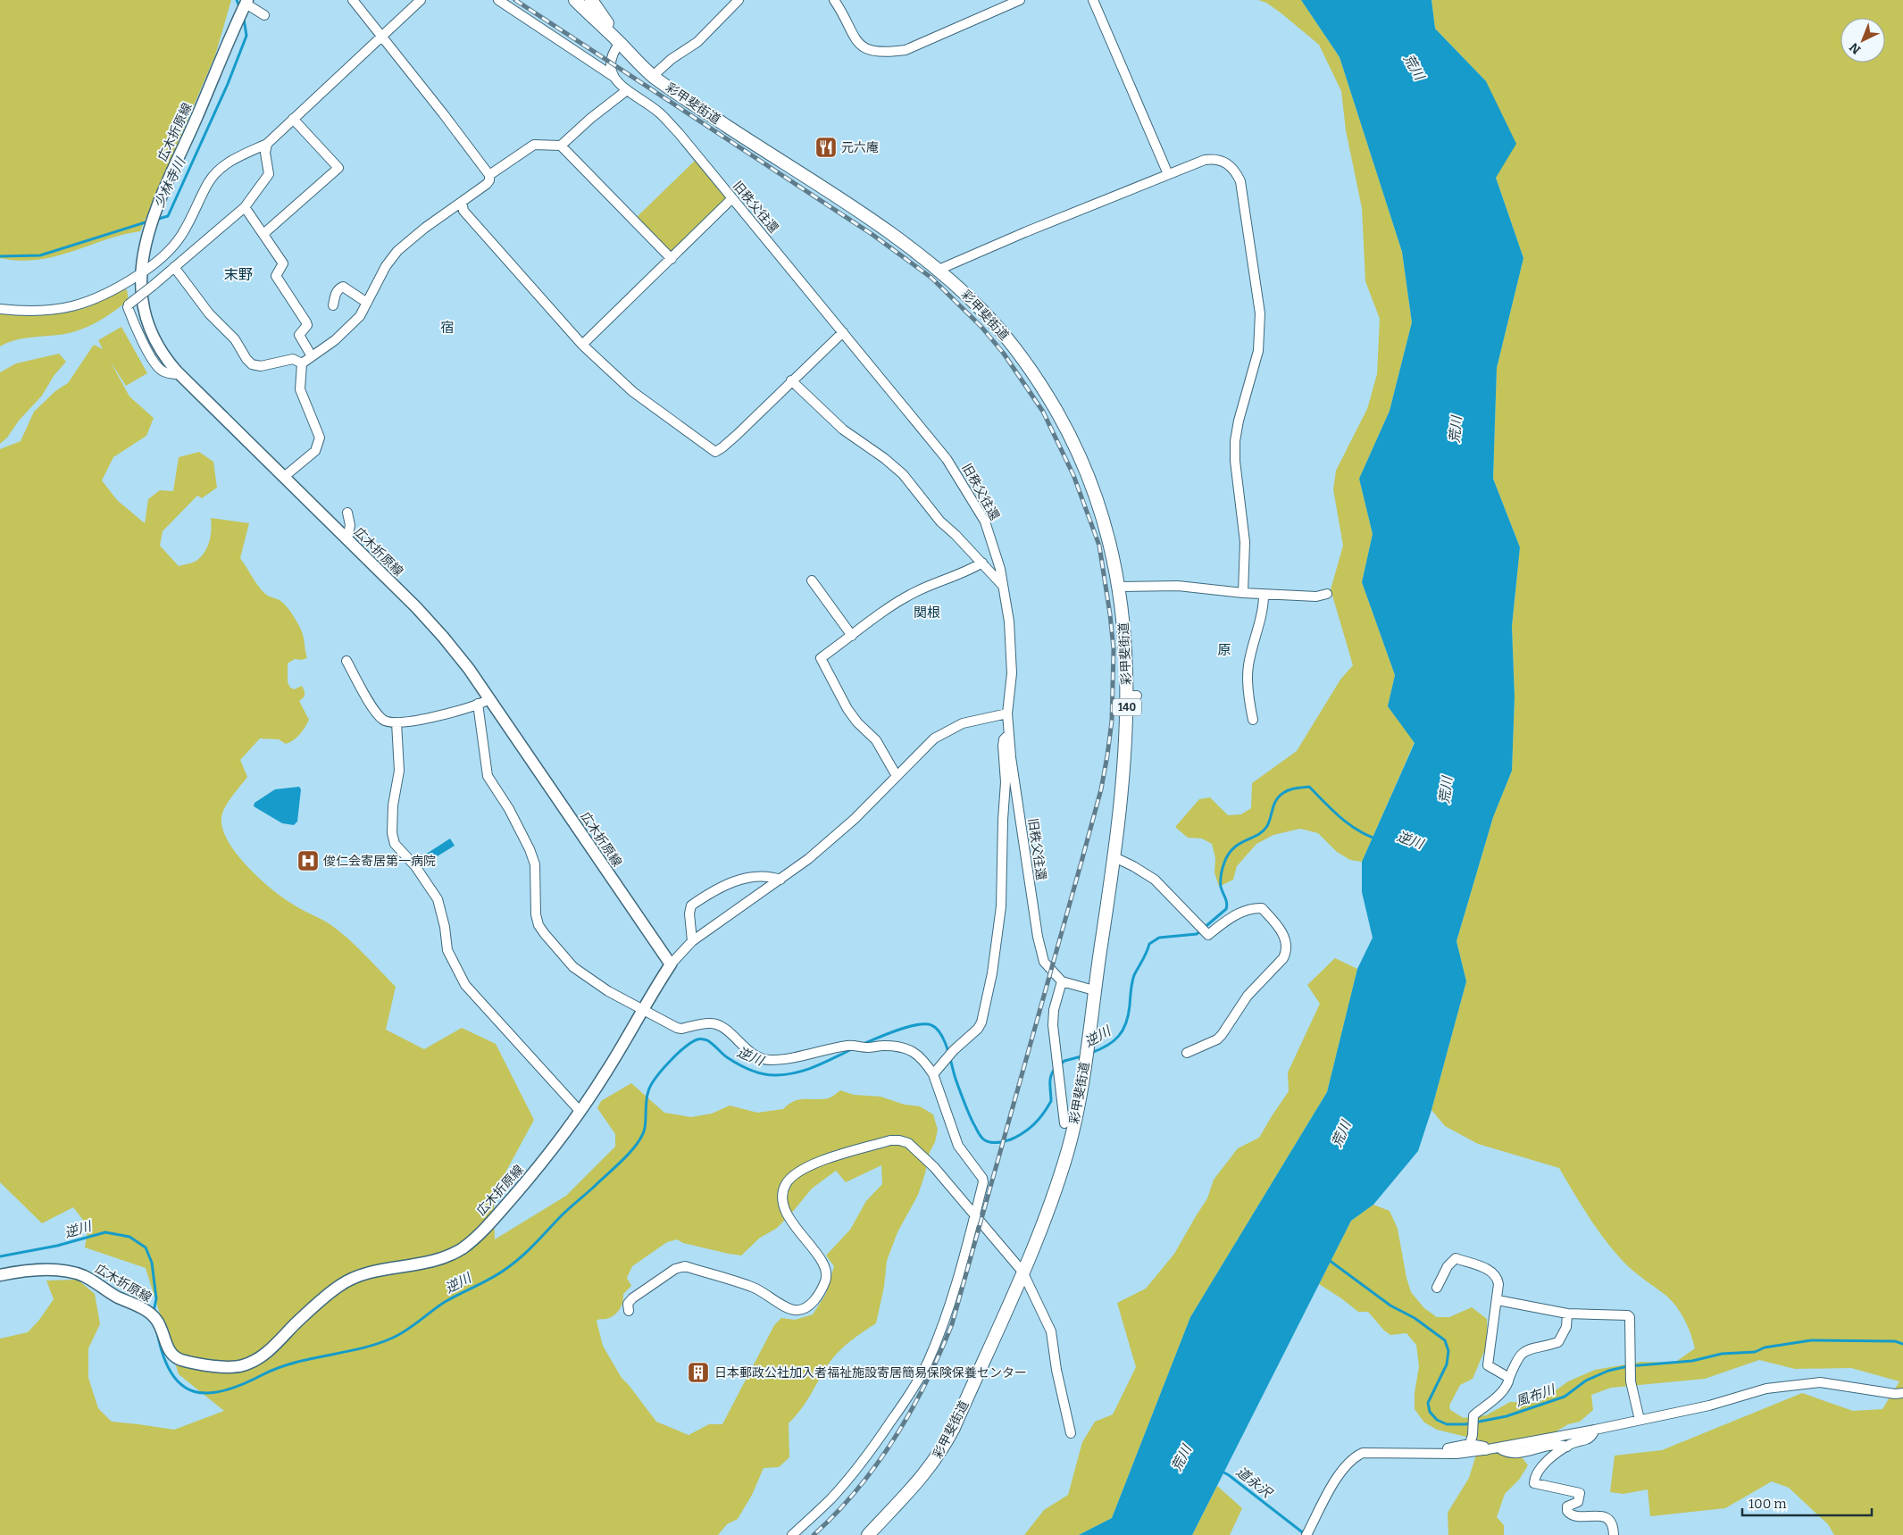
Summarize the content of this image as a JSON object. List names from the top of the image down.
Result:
{
  "streets": {
    "highway": ["彩甲斐街道", "140"],
    "main road": ["広木折原線"],
    "street": ["旧秩父往還"]
  },
  "districts": [
    "末野",
    "宿",
    "関根",
    "原"
  ],
  "water": [
    "荒川",
    "少林寺川",
    "逆川",
    "風布川",
    "道永沢"
  ],
  "places": {
    "restaurant": ["元六庵"],
    "hospital": ["俊仁会寄居第一病院"],
    "building": ["日本郵政公社加入者福祉施設寄居簡易保険保養センター"]
  },
  "scale_bar": "100 m",
  "north": "bottom left"
}
